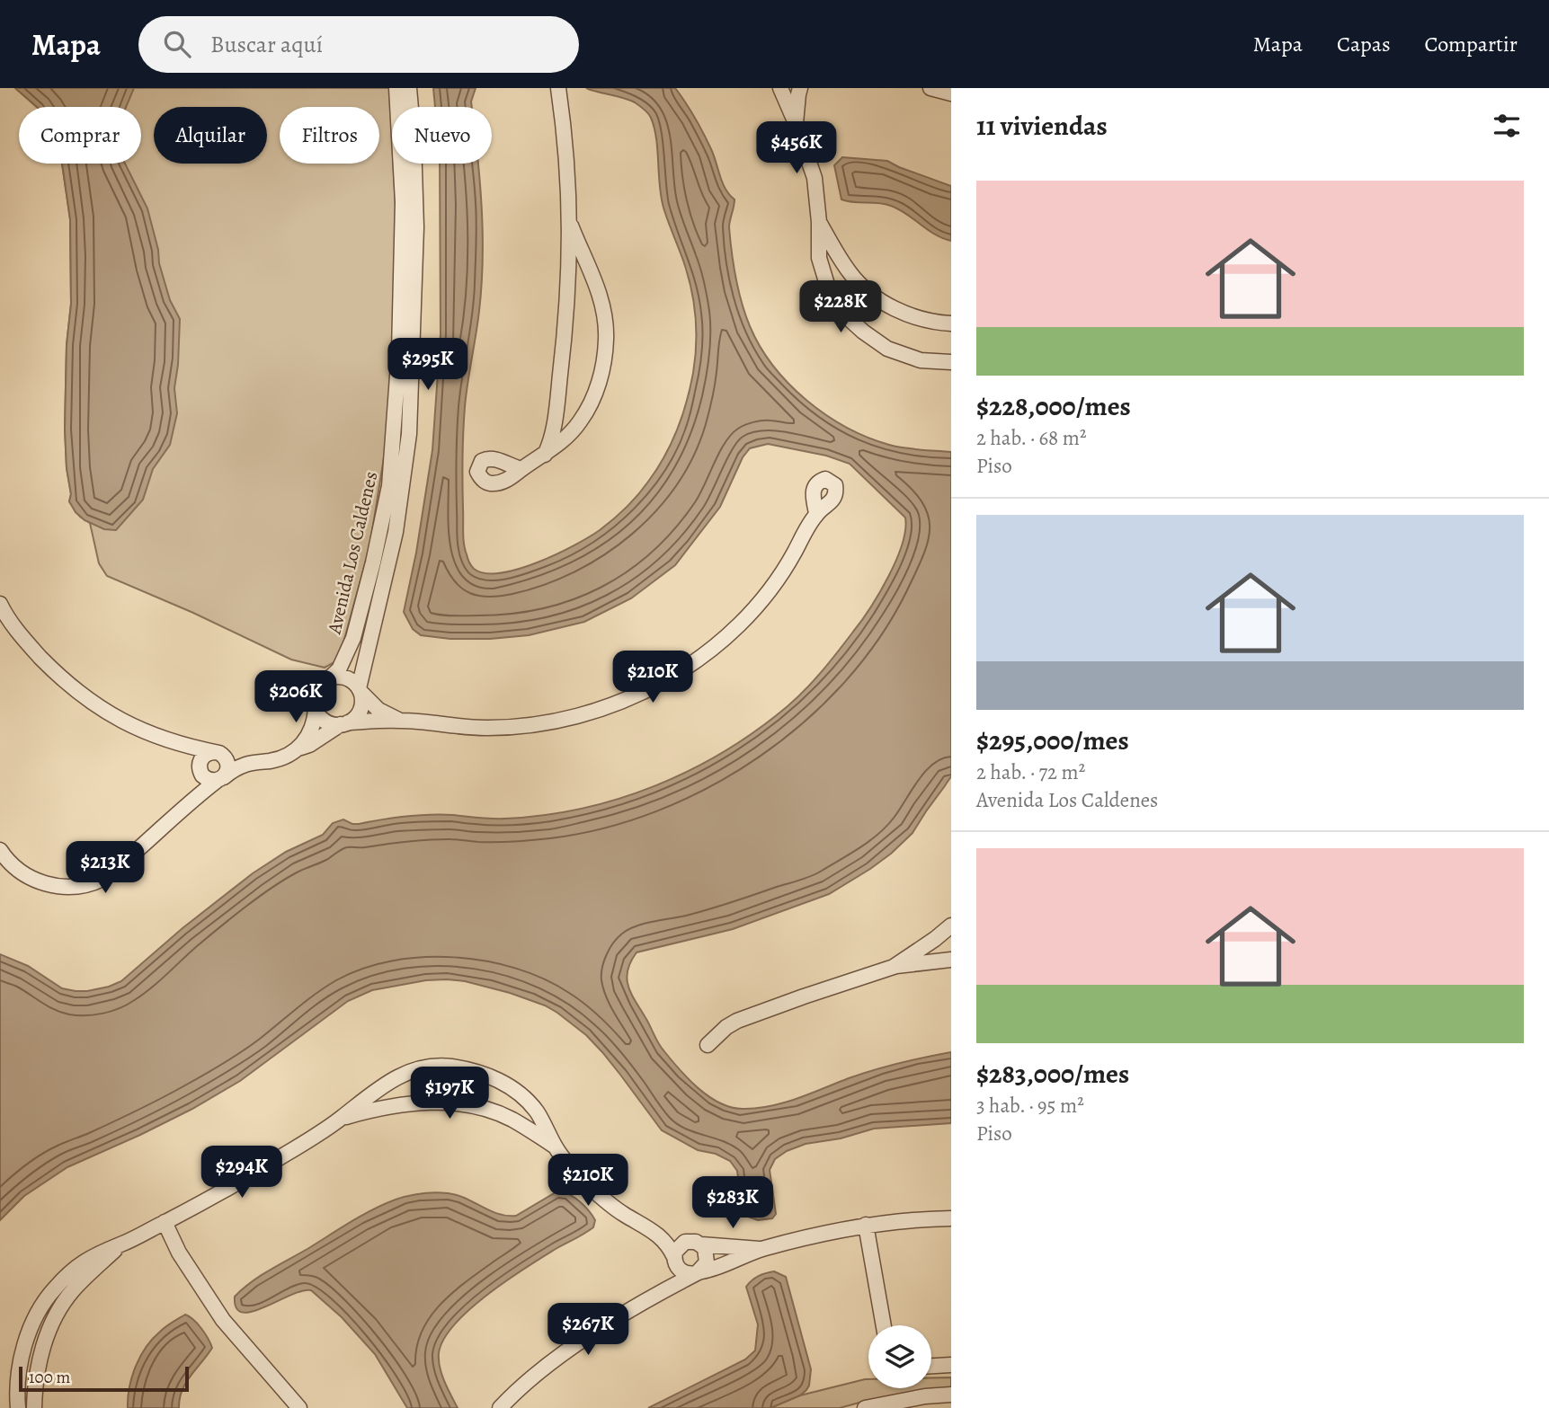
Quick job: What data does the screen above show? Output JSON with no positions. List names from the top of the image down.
{
  "streets": {
    "street": ["Avenida Los Caldenes"]
  },
  "scale_bar": "100 m",
  "page": {
    "header": "Mapa",
    "search": "Buscar aquí",
    "nav": ["Mapa", "Capas", "Compartir"],
    "heading": "11 viviendas",
    "chip": [
      "Comprar",
      "Alquilar",
      "Filtros",
      "Nuevo"
    ],
    "price": [
      "$456K",
      "$228K",
      "$295K",
      "$210K",
      "$206K",
      "$213K",
      "$197K",
      "$294K",
      "$210K",
      "$283K",
      "$267K"
    ],
    "list": [
      {
        "name": "$228,000/mes",
        "note": "2 hab. · 68 m² · Piso"
      },
      {
        "name": "$295,000/mes",
        "note": "2 hab. · 72 m² · Avenida Los Caldenes"
      },
      {
        "name": "$283,000/mes",
        "note": "3 hab. · 95 m² · Piso"
      }
    ],
    "scale": "100 m"
  }
}
